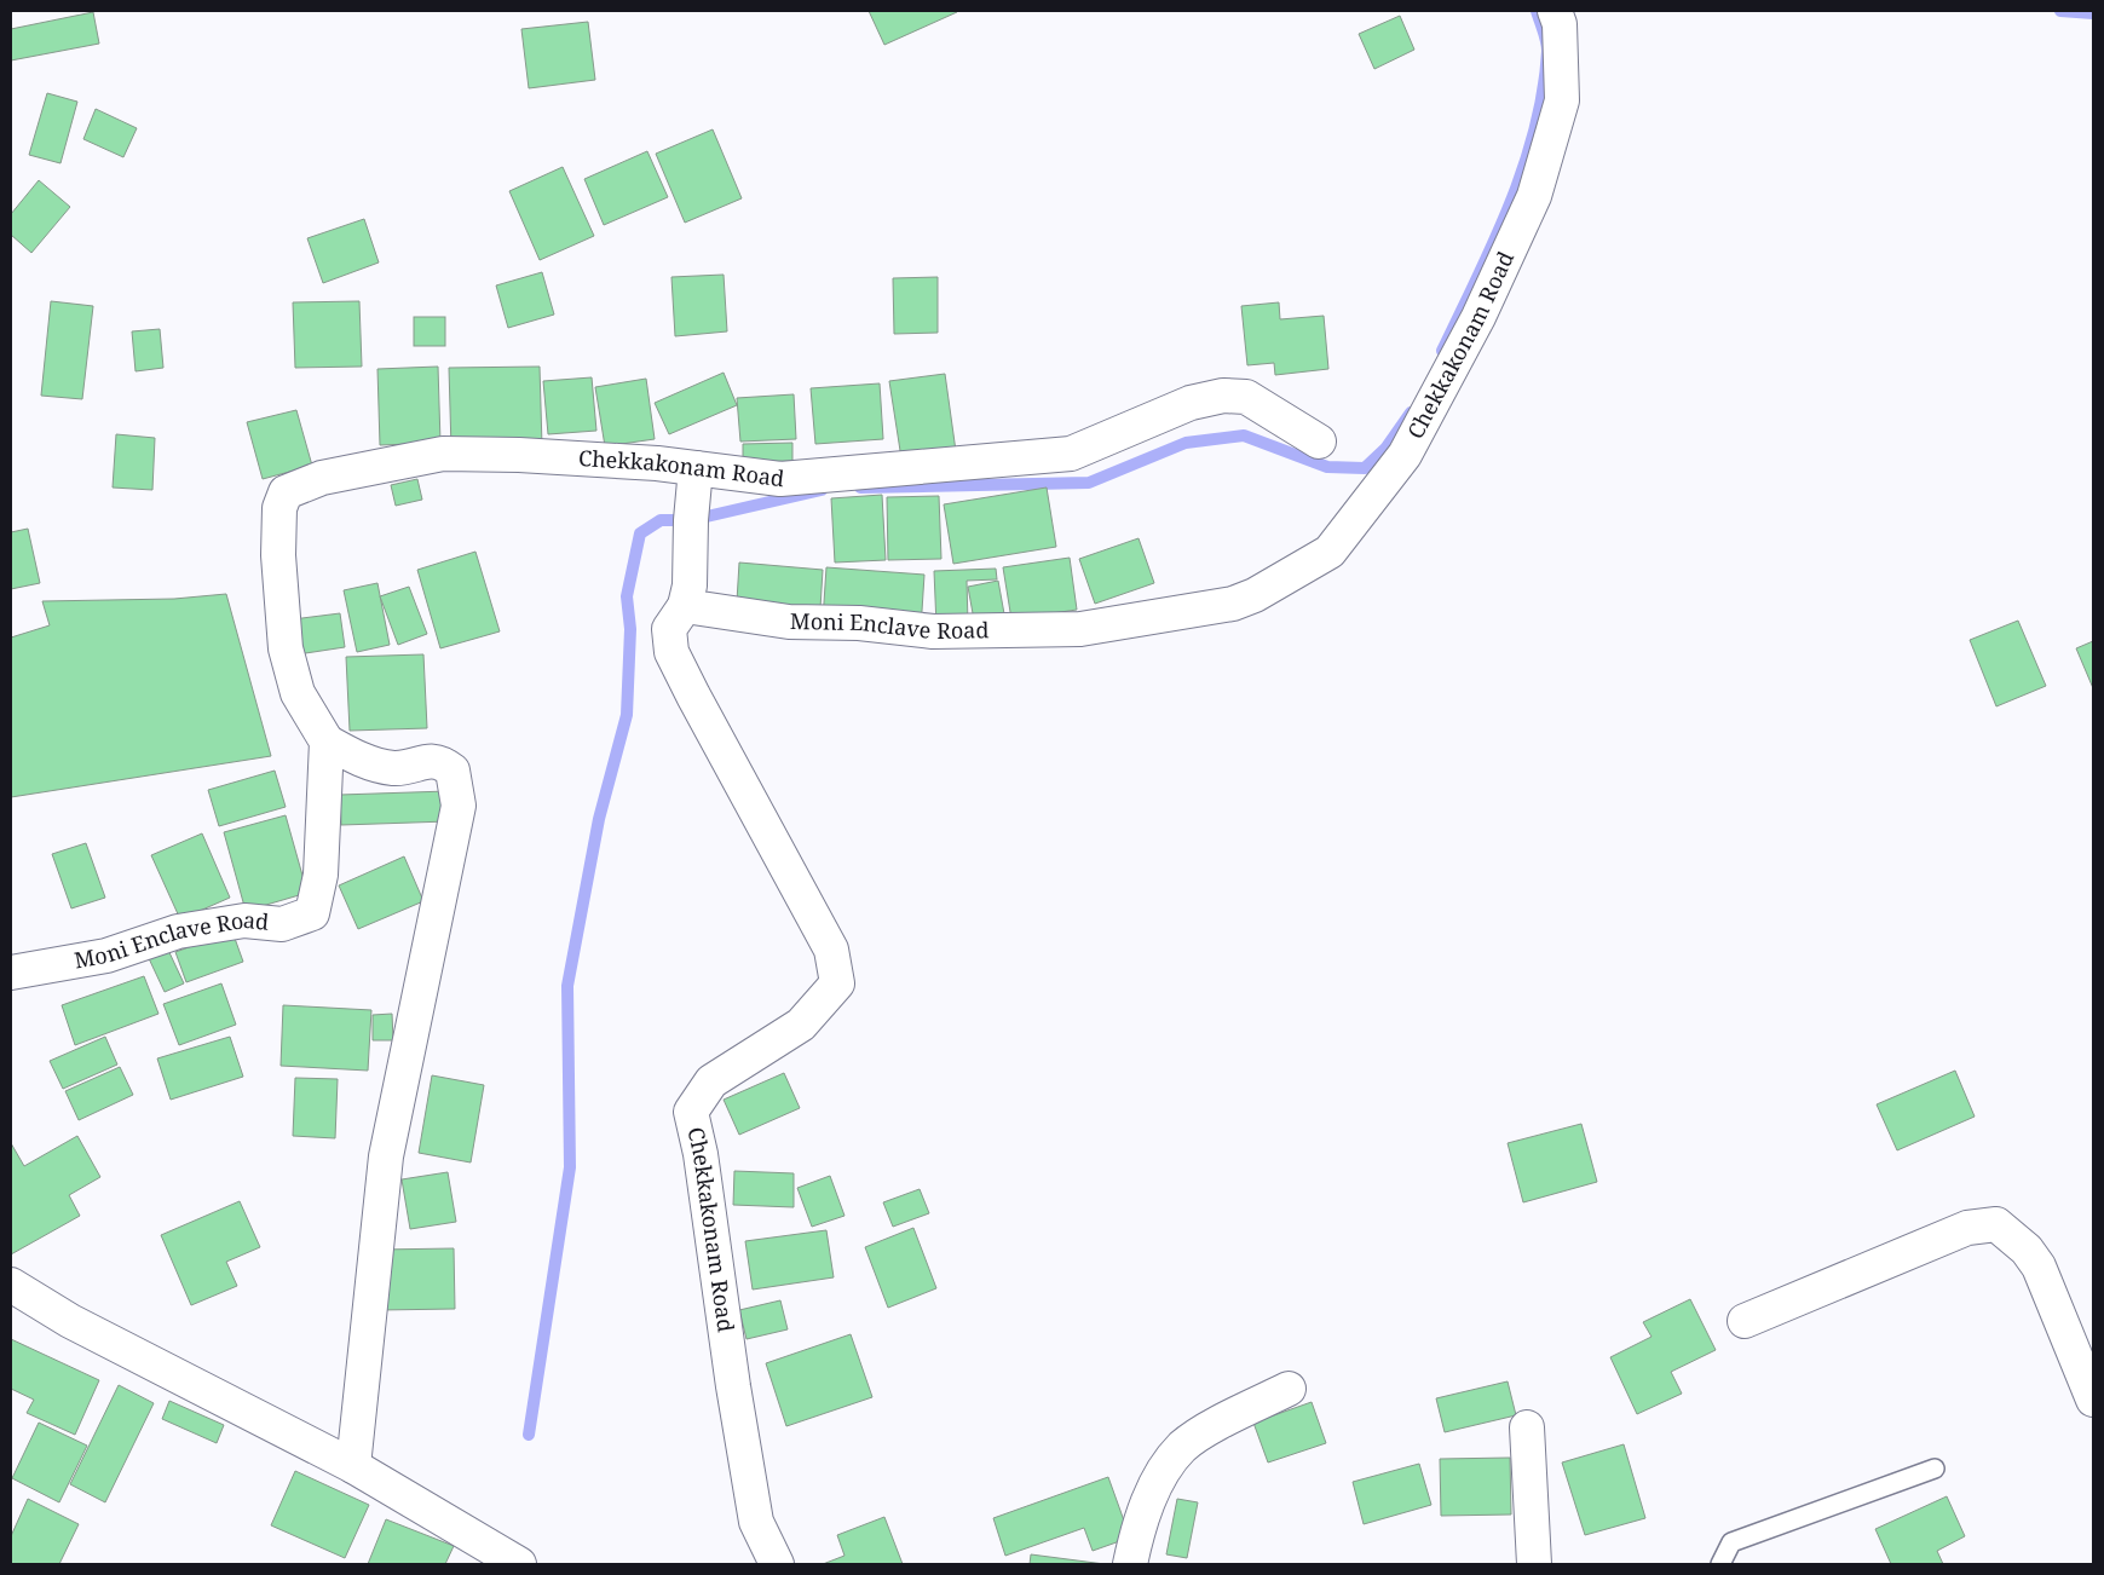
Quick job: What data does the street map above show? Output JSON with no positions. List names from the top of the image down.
{
  "streets": {
    "street": ["Chekkakonam Road", "Moni Enclave Road"]
  },
  "crossings": [
    ["Chekkakonam Road", "Moni Enclave Road"]
  ]
}
